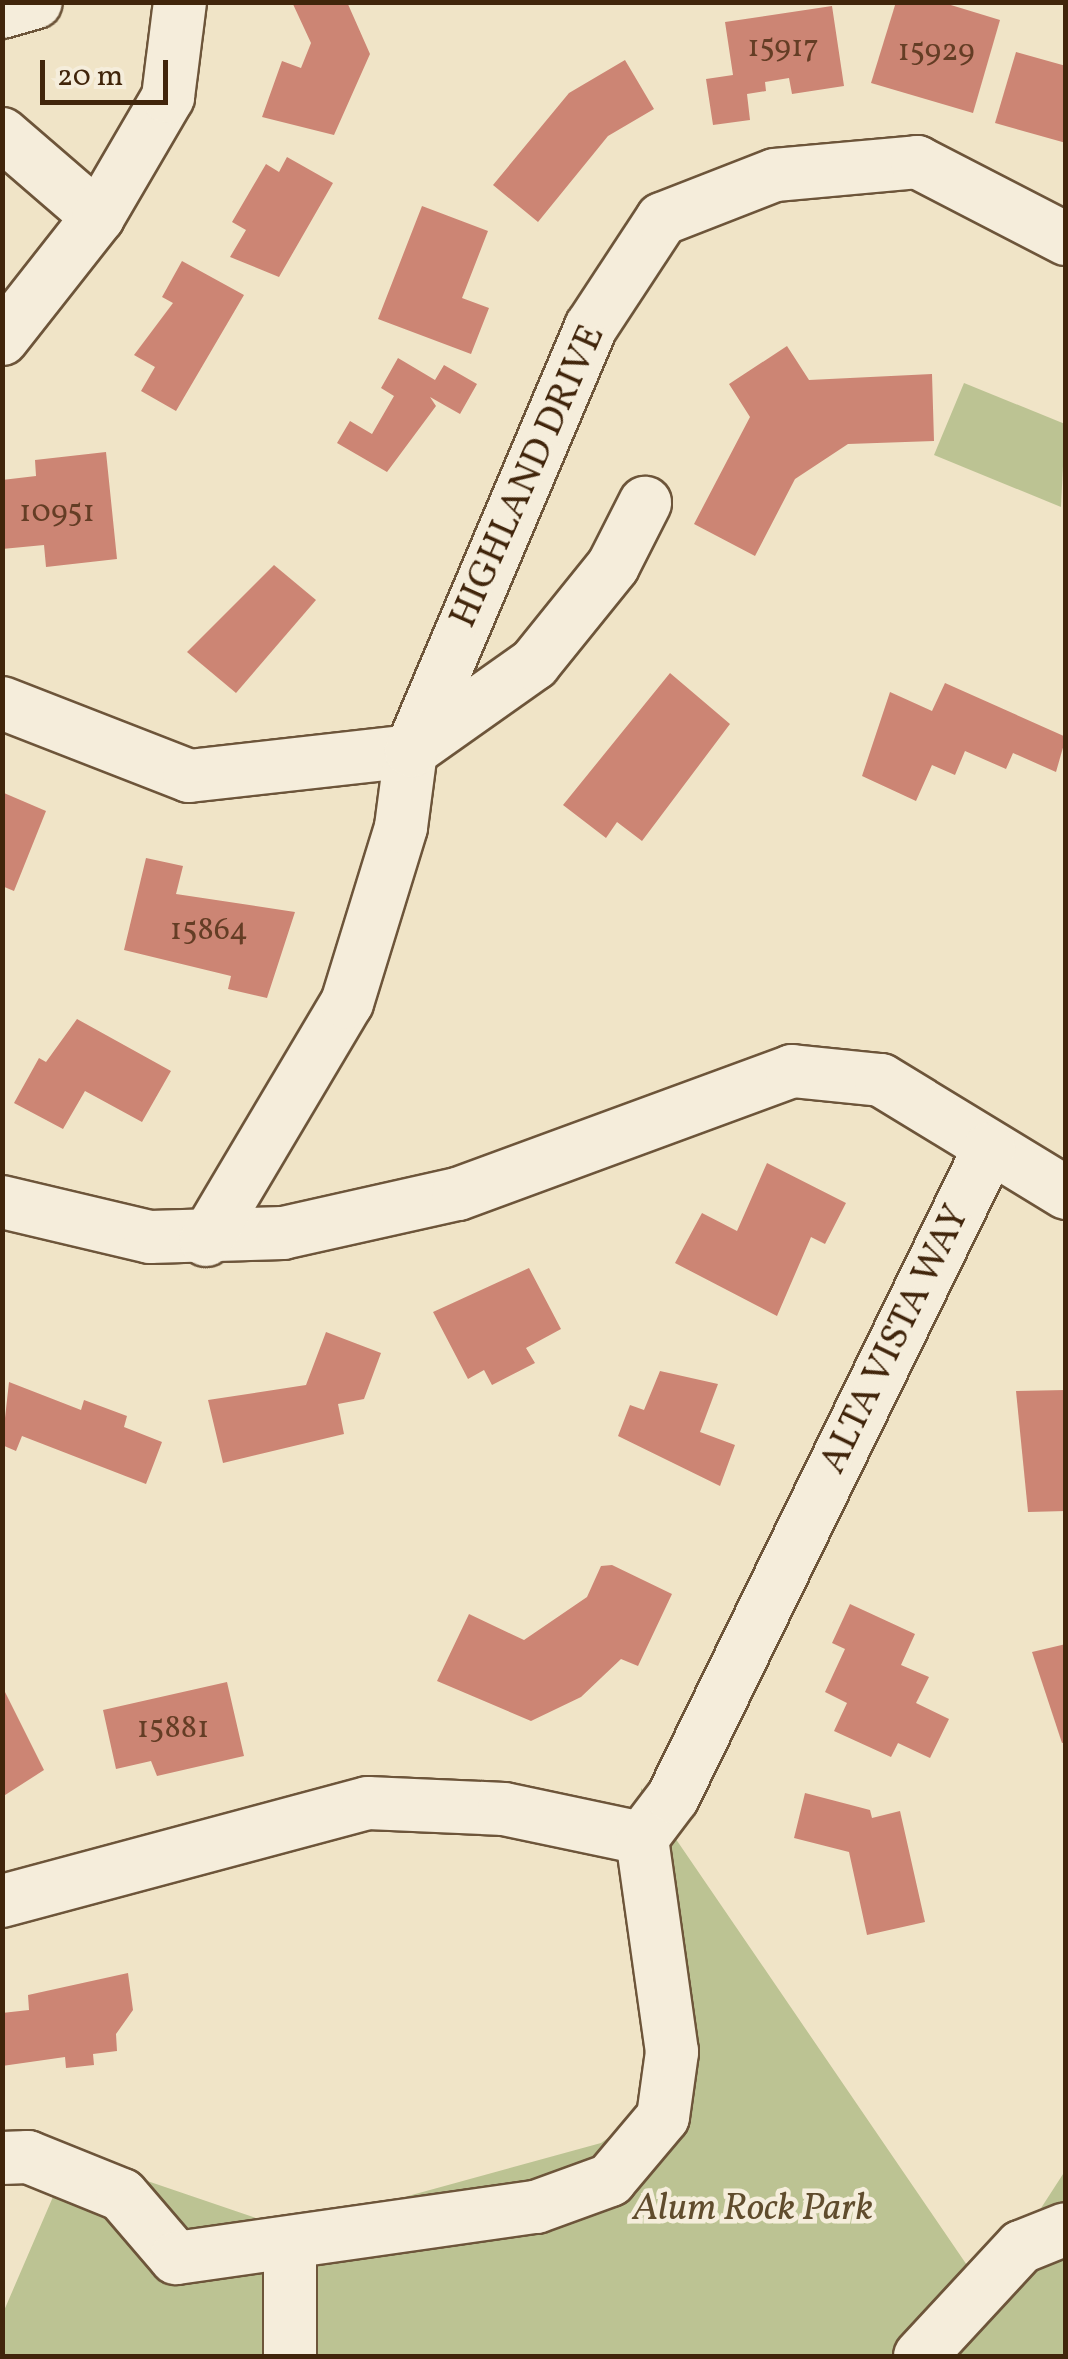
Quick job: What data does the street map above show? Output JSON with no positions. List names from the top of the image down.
{
  "streets": {
    "street": ["HIGHLAND DRIVE", "ALTA VISTA WAY"]
  },
  "parks": ["Alum Rock Park"],
  "house_numbers": [
    "15917",
    "15929",
    "10951",
    "15864",
    "15881"
  ],
  "scale_bar": "20 m"
}
